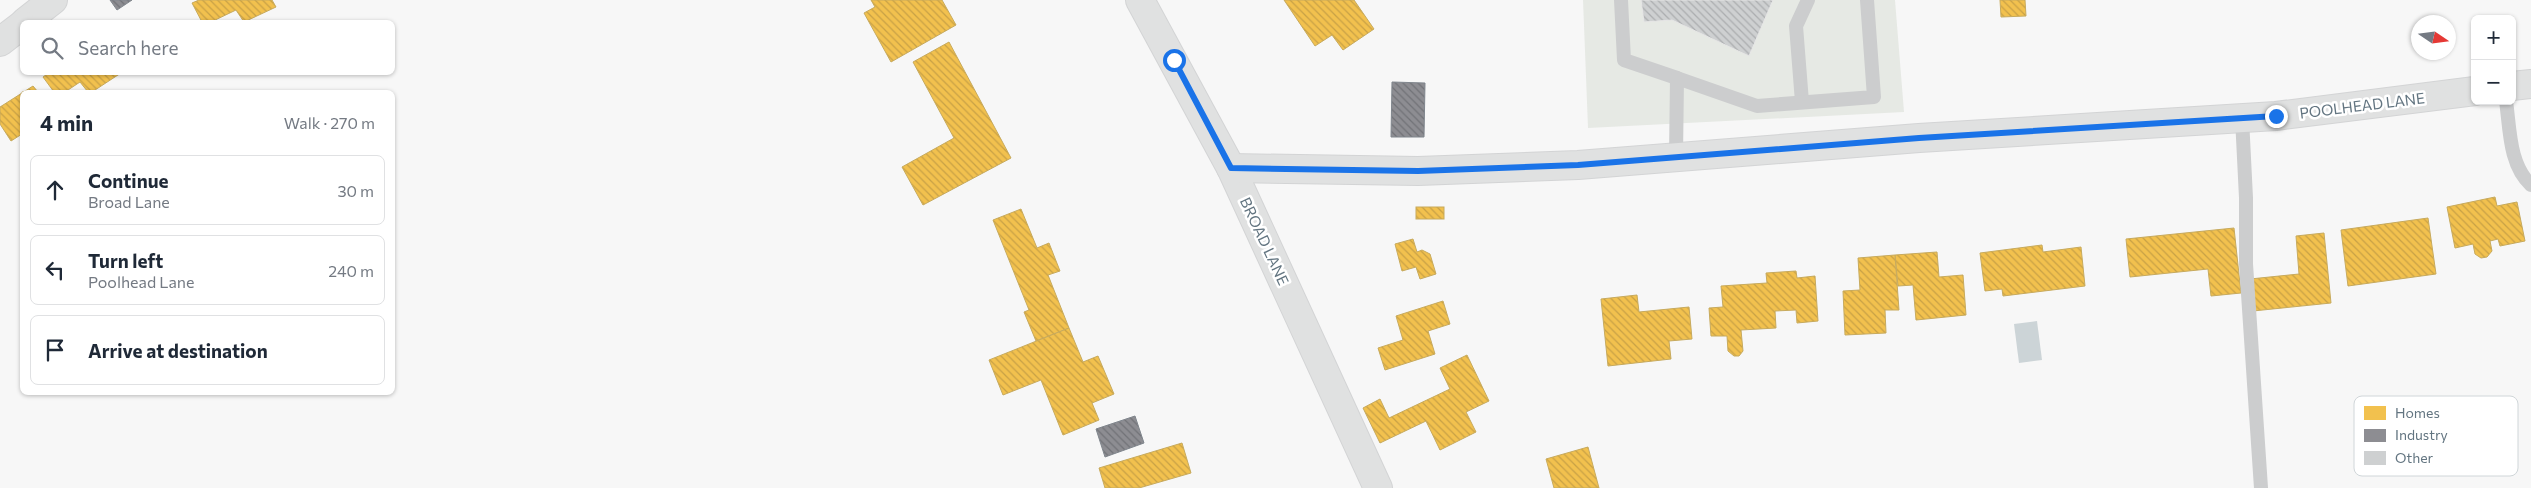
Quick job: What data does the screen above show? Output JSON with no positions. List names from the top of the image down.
{
  "streets": {
    "street": ["POOLHEAD LANE", "BROAD LANE"]
  },
  "crossings": [
    ["POOLHEAD LANE", "BROAD LANE"]
  ],
  "legend": ["Homes", "Industry", "Other"],
  "north": "right",
  "page": {
    "map_buttons": ["+", "−"],
    "search": "Search here",
    "heading": ["4 min", "Walk · 270 m"],
    "list": [
      ["Continue", "Broad Lane", "30 m"],
      ["Turn left", "Poolhead Lane", "240 m"],
      "Arrive at destination"
    ]
  }
}
